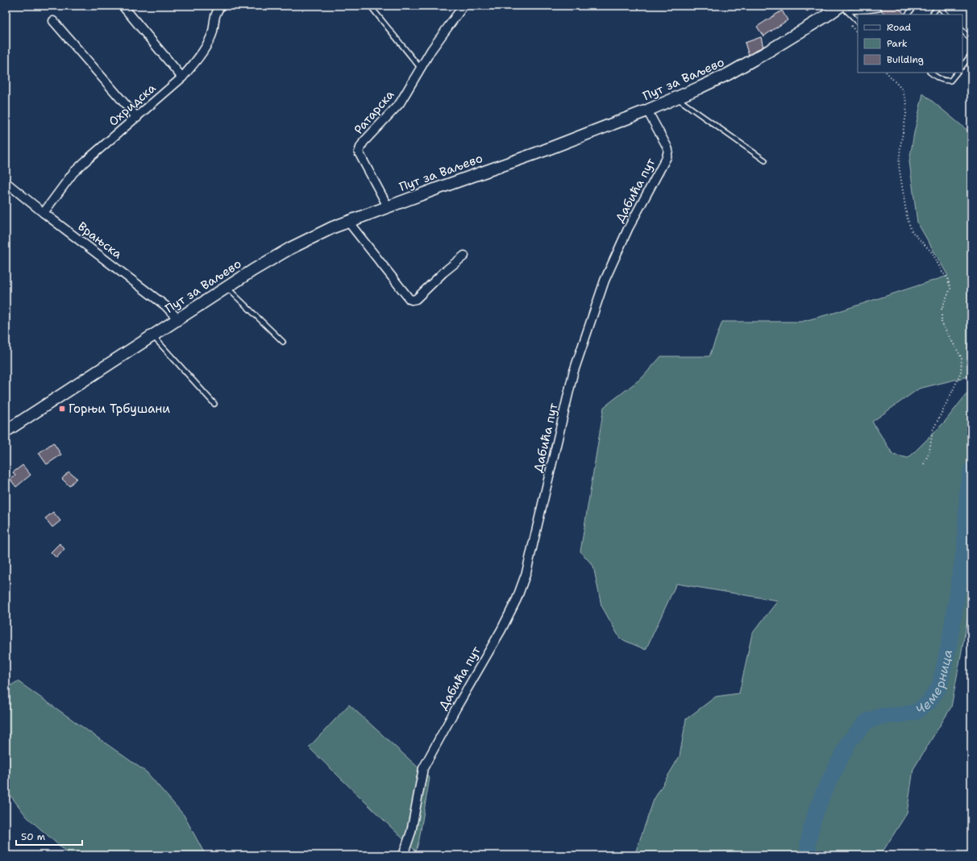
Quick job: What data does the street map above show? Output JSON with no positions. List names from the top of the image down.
{
  "streets": {
    "main road": ["Пут за Ваљево"],
    "street": [
      "Охридска",
      "Ратарска",
      "Дабића пут",
      "Врањска"
    ]
  },
  "crossings": [
    ["Пут за Ваљево", "Ратарска"],
    ["Пут за Ваљево", "Дабића пут"],
    ["Пут за Ваљево", "Врањска"],
    ["Охридска", "Врањска"]
  ],
  "water": ["Чемерница"],
  "places": {
    "transit": ["Горњи Трбушани"]
  },
  "legend": ["Road", "Park", "Building"],
  "scale_bar": "50 m"
}
